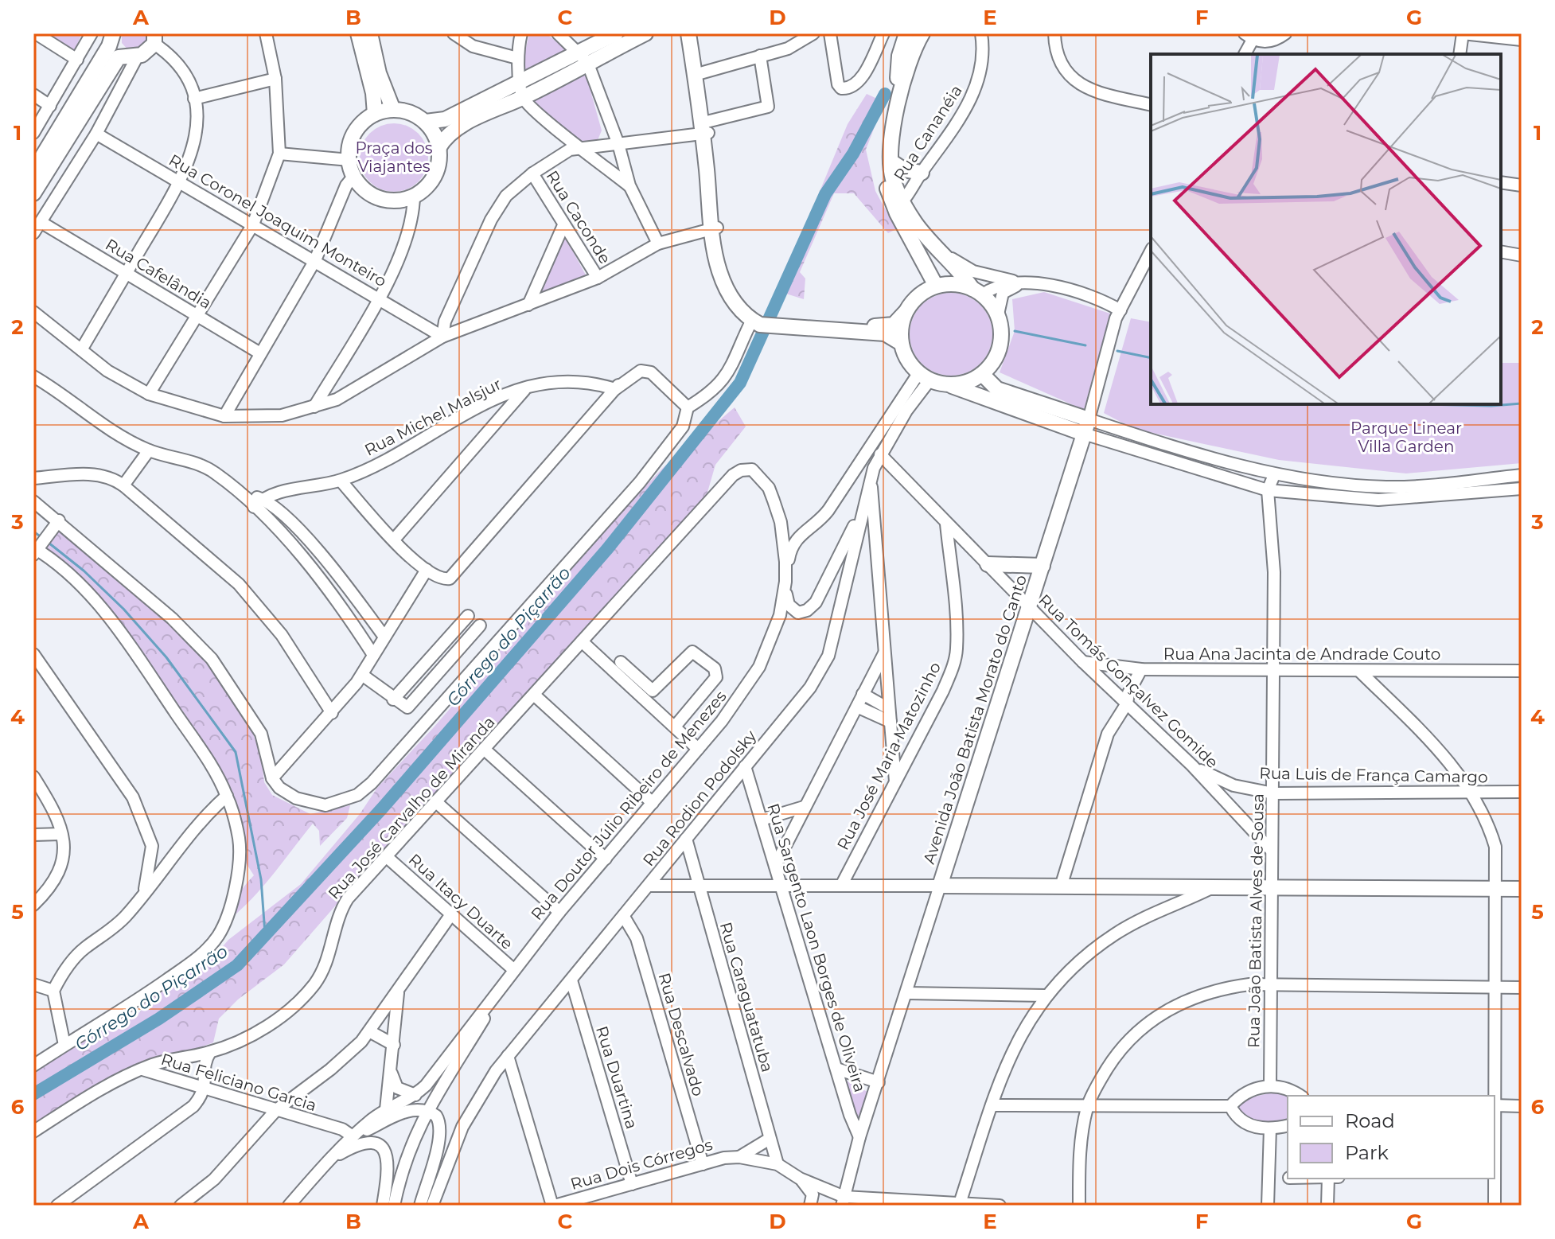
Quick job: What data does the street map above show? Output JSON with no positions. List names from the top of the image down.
{
  "streets": {
    "main road": ["Avenida João Batista Morato do Canto"],
    "street": [
      "Rua Cananéia",
      "Rua Caconde",
      "Rua Coronel Joaquim Monteiro",
      "Rua Cafelândia",
      "Rua Michel Malsjur",
      "Rua Ana Jacinta de Andrade Couto",
      "Rua Tomás Gonçalvez Gomide",
      "Rua José Maria Matozinho",
      "Rua Luis de França Camargo",
      "Rua Rodion Podolsky",
      "Rua Doutor Júlio Ribeiro de Menezes",
      "Rua José Carvalho de Miranda",
      "Rua Itacy Duarte",
      "Rua João Batista Alves de Sousa",
      "Rua Sargento Laon Borges de Oliveira",
      "Rua Caraguatatuba",
      "Rua Descalvado",
      "Rua Duartina",
      "Rua Feliciano Garcia",
      "Rua Dois Córregos"
    ]
  },
  "crossings": [
    ["Rua Ana Jacinta de Andrade Couto", "Rua Tomás Gonçalvez Gomide"],
    ["Rua Ana Jacinta de Andrade Couto", "Rua João Batista Alves de Sousa"],
    ["Rua Tomás Gonçalvez Gomide", "Avenida João Batista Morato do Canto"],
    ["Rua Tomás Gonçalvez Gomide", "Rua José Maria Matozinho"],
    ["Rua Tomás Gonçalvez Gomide", "Rua Luis de França Camargo"],
    ["Rua Tomás Gonçalvez Gomide", "Rua Rodion Podolsky"],
    ["Rua Tomás Gonçalvez Gomide", "Rua João Batista Alves de Sousa"],
    ["Avenida João Batista Morato do Canto", "Rua Sargento Laon Borges de Oliveira"],
    ["Avenida João Batista Morato do Canto", "Rua Dois Córregos"],
    ["Rua Luis de França Camargo", "Rua João Batista Alves de Sousa"],
    ["Rua Rodion Podolsky", "Rua Sargento Laon Borges de Oliveira"],
    ["Rua Rodion Podolsky", "Rua Caraguatatuba"],
    ["Rua Rodion Podolsky", "Rua Descalvado"],
    ["Rua Rodion Podolsky", "Rua Duartina"],
    ["Rua Doutor Júlio Ribeiro de Menezes", "Rua José Carvalho de Miranda"],
    ["Rua Doutor Júlio Ribeiro de Menezes", "Rua Itacy Duarte"],
    ["Rua Doutor Júlio Ribeiro de Menezes", "Rua Feliciano Garcia"],
    ["Rua José Carvalho de Miranda", "Rua Itacy Duarte"],
    ["Rua José Carvalho de Miranda", "Rua Feliciano Garcia"],
    ["Rua Caraguatatuba", "Rua Dois Córregos"],
    ["Rua Descalvado", "Rua Dois Córregos"],
    ["Rua Duartina", "Rua Dois Córregos"]
  ],
  "water": ["Córrego do Piçarrão"],
  "parks": ["Praça dos Viajantes", "Parque Linear Villa Garden"],
  "legend": ["Road", "Park"],
  "grid": {
    "columns": [
      "A",
      "B",
      "C",
      "D",
      "E",
      "F",
      "G"
    ],
    "rows": [
      "1",
      "2",
      "3",
      "4",
      "5",
      "6"
    ]
  }
}
